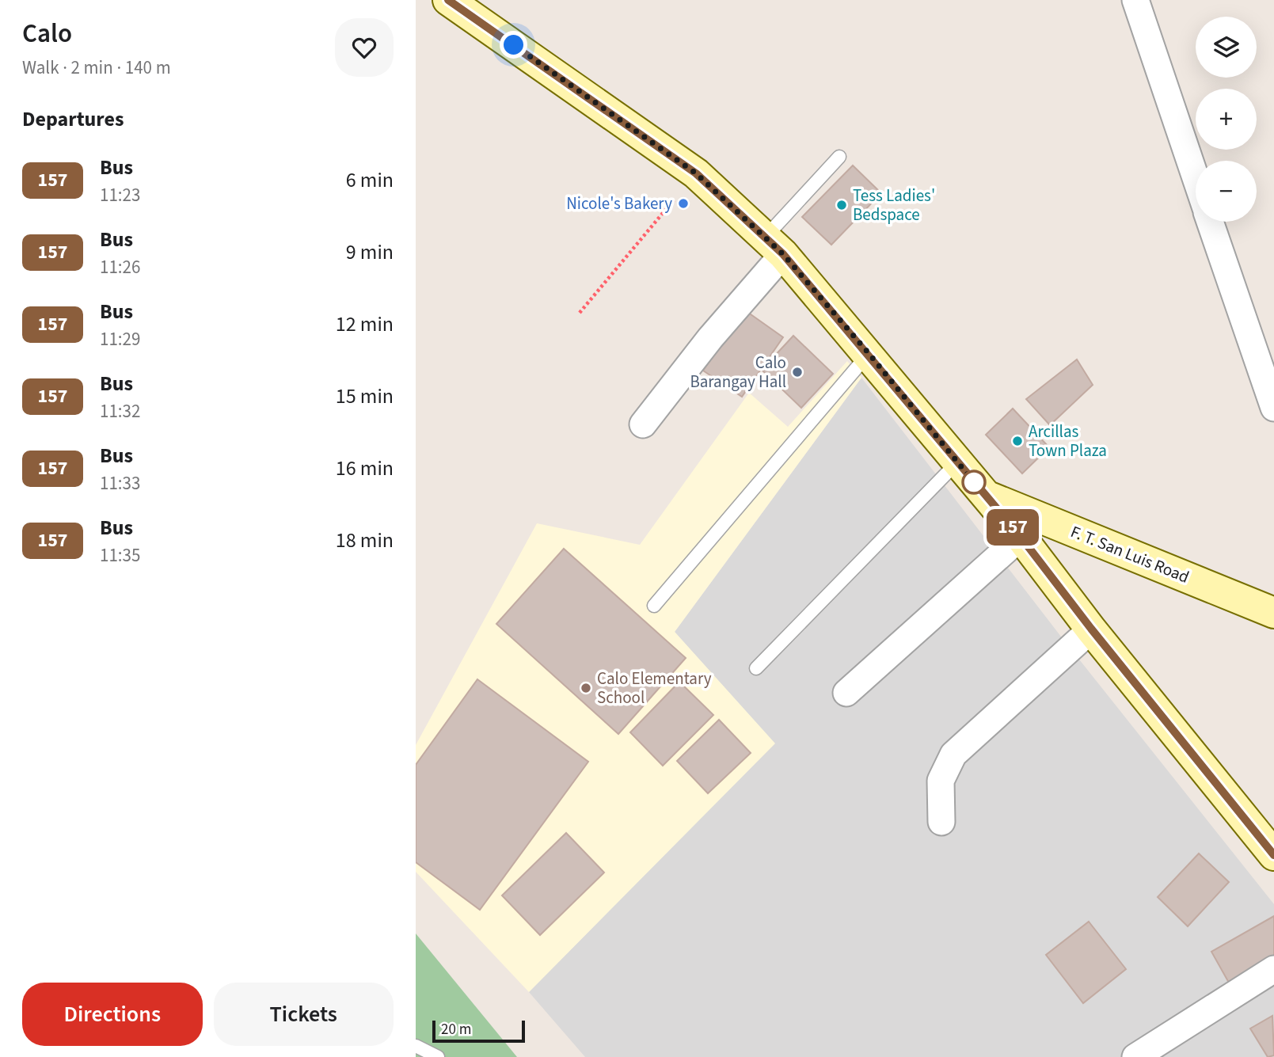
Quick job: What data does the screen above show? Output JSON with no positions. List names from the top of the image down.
{
  "streets": {
    "main road": ["F. T. San Luis Road"]
  },
  "places": [
    "Nicole's Bakery",
    "Tess Ladies' Bedspace",
    "Calo Barangay Hall",
    "Arcillas Town Plaza",
    "Calo Elementary School"
  ],
  "lines": ["bus line 157"],
  "scale_bar": "20 m",
  "page": {
    "heading": [
      ["Calo", "Walk · 2 min · 140 m"],
      "Departures"
    ],
    "on_map": "157",
    "map_buttons": ["+", "−"],
    "list": [
      {
        "mark": "157",
        "name": "Bus",
        "note": "11:23",
        "value": "6 min"
      },
      {
        "mark": "157",
        "name": "Bus",
        "note": "11:26",
        "value": "9 min"
      },
      {
        "mark": "157",
        "name": "Bus",
        "note": "11:29",
        "value": "12 min"
      },
      {
        "mark": "157",
        "name": "Bus",
        "note": "11:32",
        "value": "15 min"
      },
      {
        "mark": "157",
        "name": "Bus",
        "note": "11:33",
        "value": "16 min"
      },
      {
        "mark": "157",
        "name": "Bus",
        "note": "11:35",
        "value": "18 min"
      }
    ],
    "buttons": ["Directions", "Tickets"],
    "scale": "20 m"
  }
}
